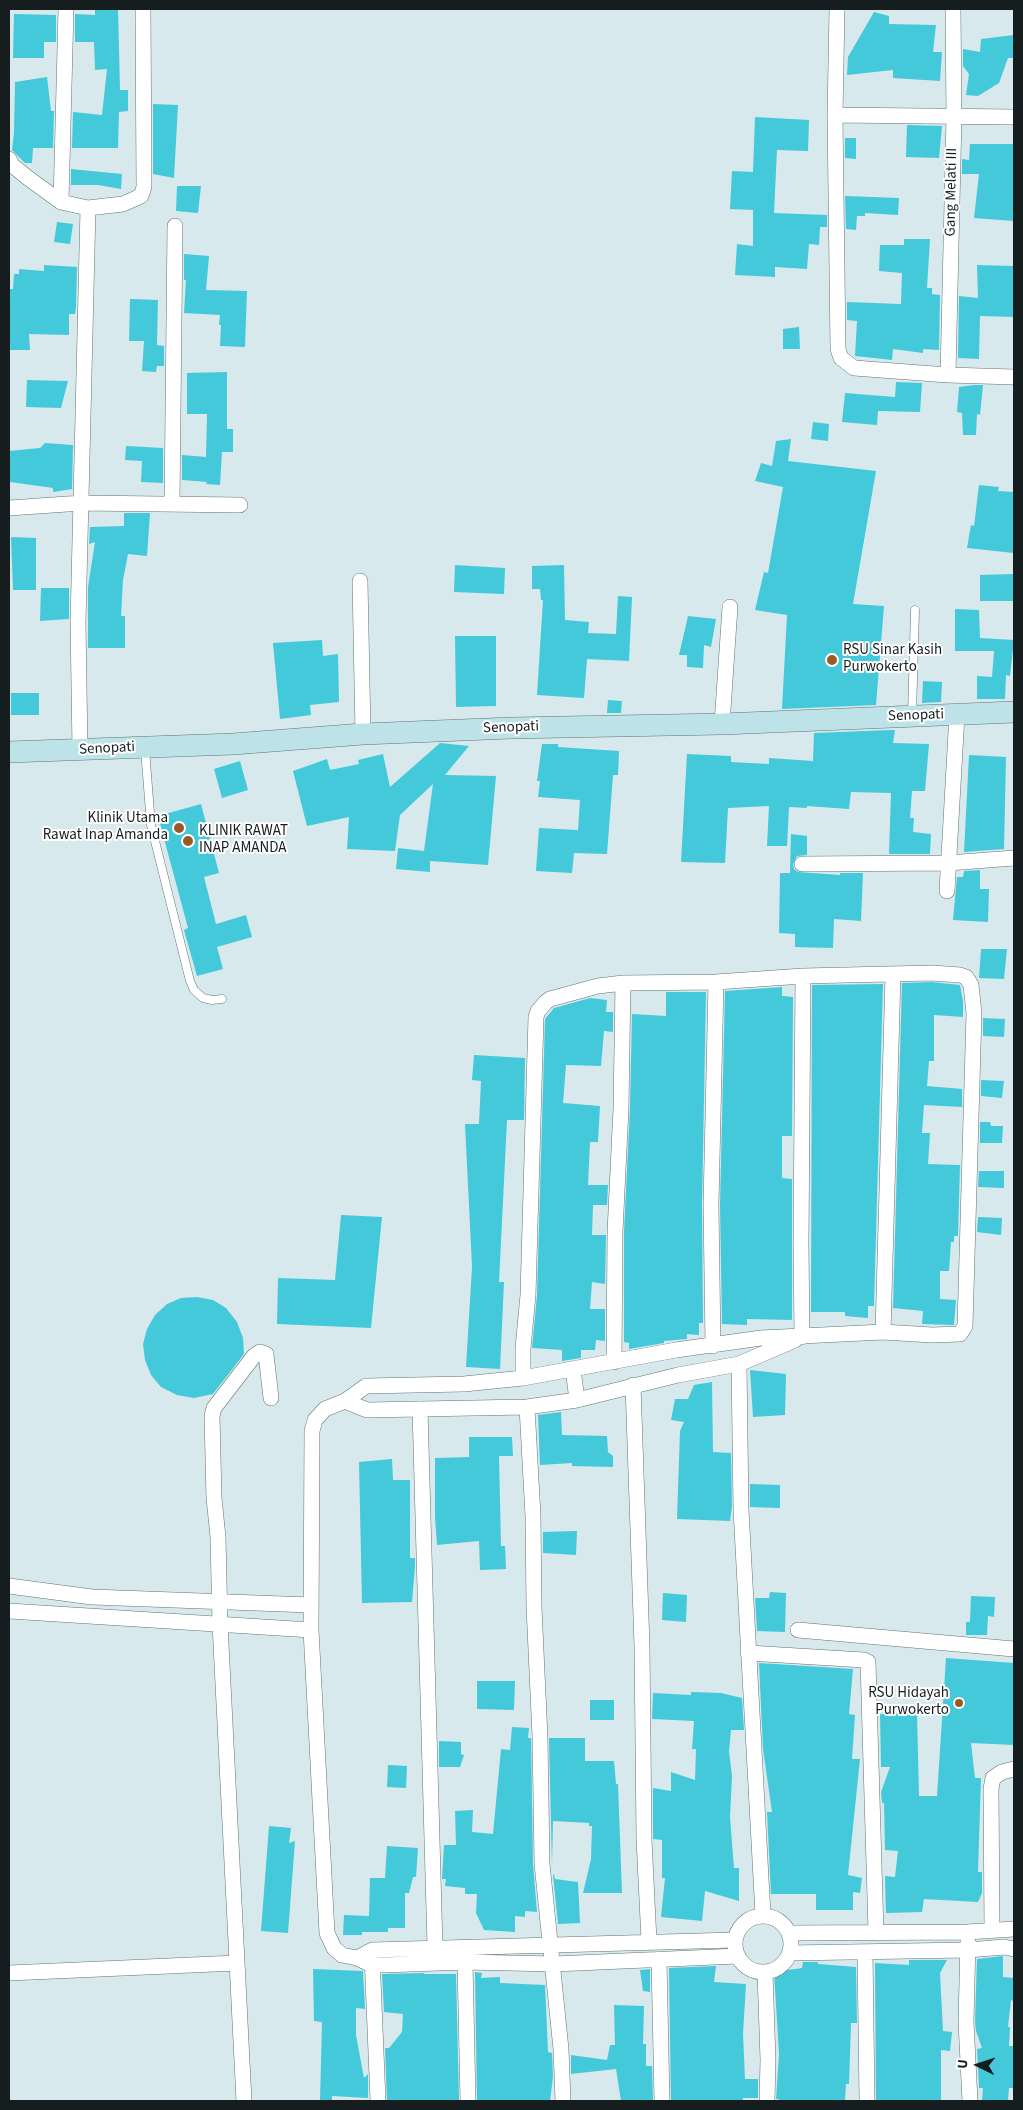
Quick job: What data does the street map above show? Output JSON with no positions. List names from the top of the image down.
{
  "streets": {
    "street": ["Gang Melati III", "Senopati"]
  },
  "places": [
    "RSU Sinar Kasih Purwokerto",
    "Klinik Utama Rawat Inap Amanda",
    "KLINIK RAWAT INAP AMANDA",
    "RSU Hidayah Purwokerto"
  ],
  "north": "left"
}
